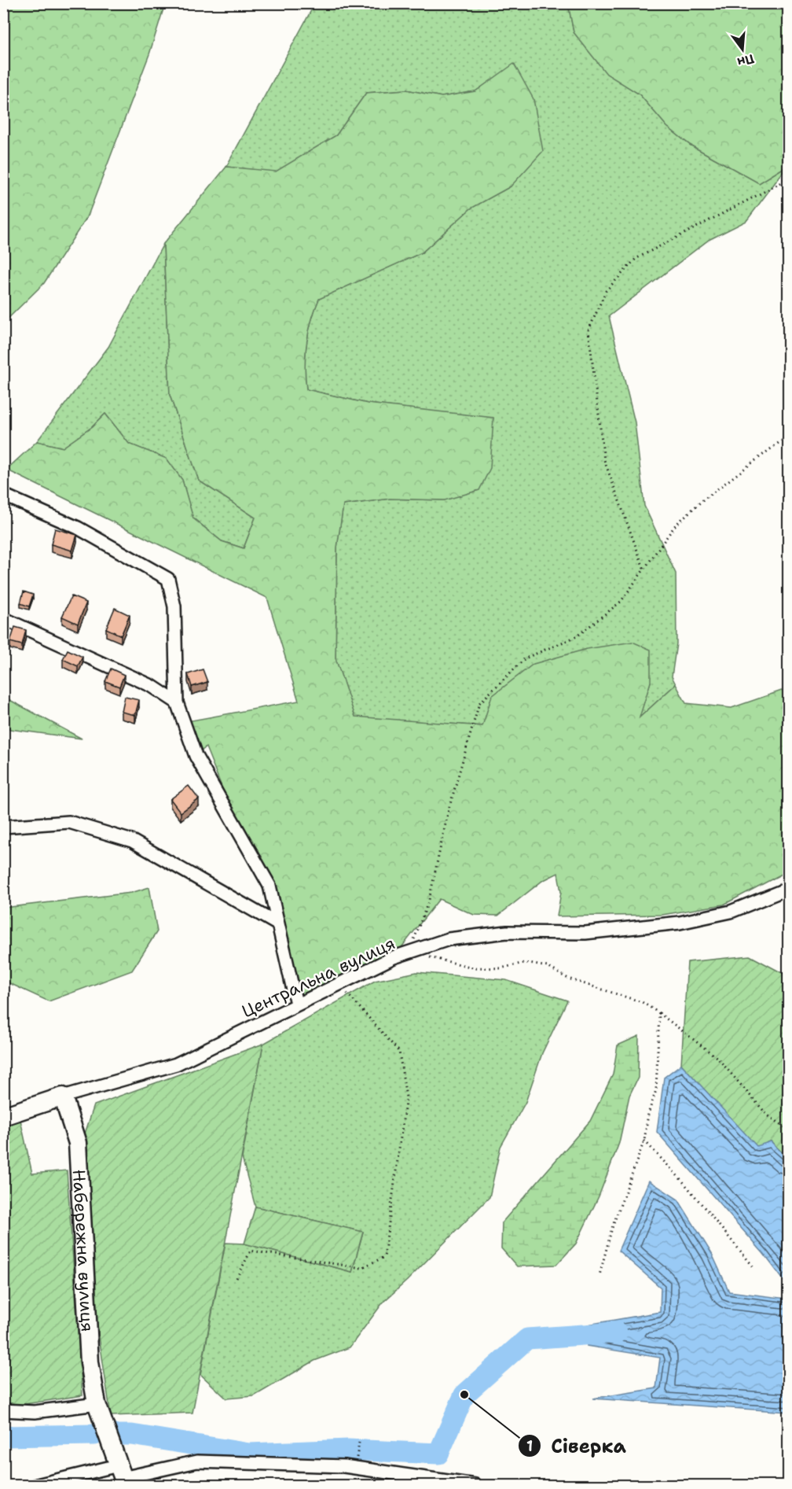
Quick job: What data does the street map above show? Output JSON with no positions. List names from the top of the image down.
{
  "streets": {
    "street": ["Центральна вулиця", "Набережна вулиця"]
  },
  "crossings": [
    ["Центральна вулиця", "Набережна вулиця"]
  ],
  "places": ["Сіверка"],
  "north": "bottom"
}
